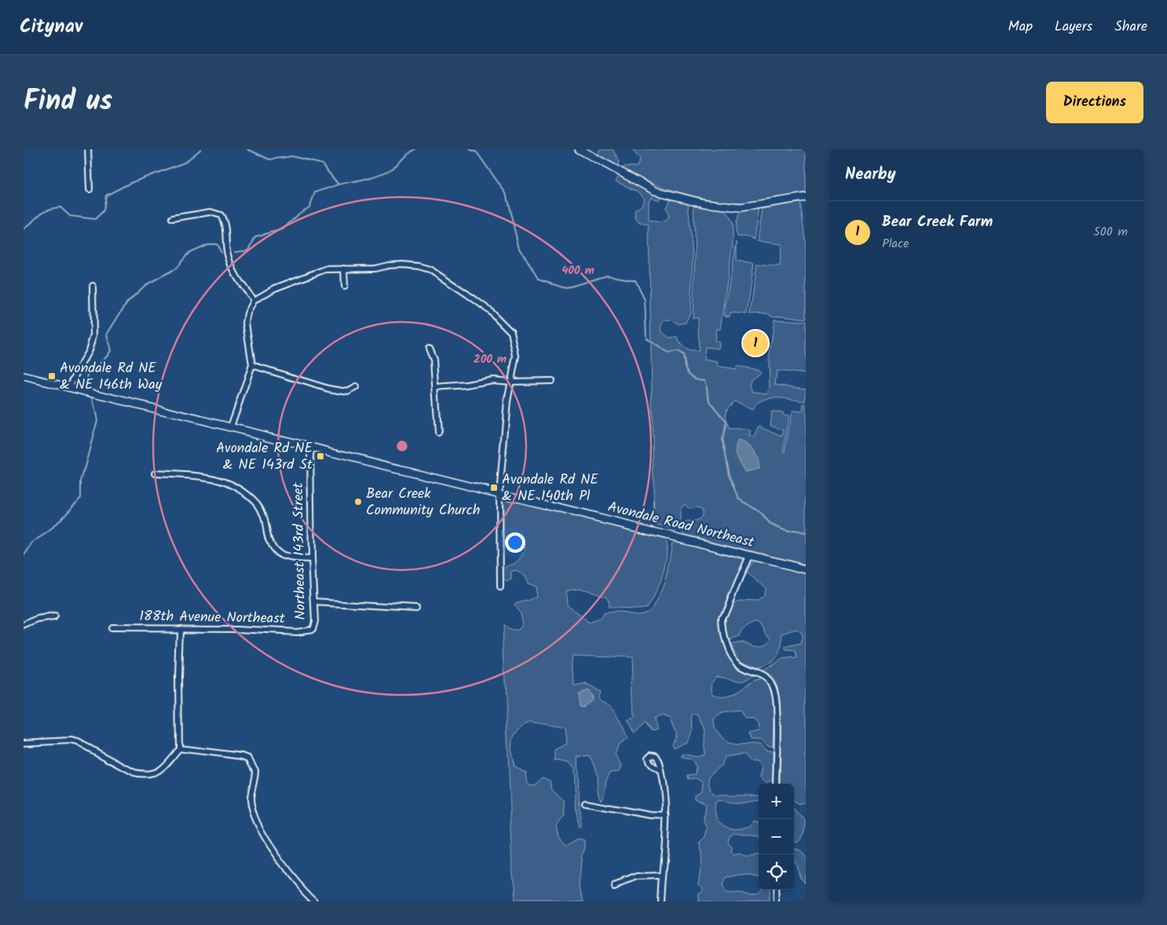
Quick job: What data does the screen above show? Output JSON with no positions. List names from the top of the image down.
{
  "streets": {
    "main road": ["Avondale Road Northeast"],
    "street": ["Northeast 143rd Street", "188th Avenue Northeast"]
  },
  "crossings": [
    ["Avondale Road Northeast", "Northeast 143rd Street"],
    ["Northeast 143rd Street", "188th Avenue Northeast"]
  ],
  "places": {
    "transit": ["Avondale Rd NE & NE 146th Way", "Avondale Rd NE & NE 143rd St", "Avondale Rd NE & NE 140th Pl"],
    "other": ["Bear Creek Community Church"]
  },
  "page": {
    "header": "Citynav",
    "nav": ["Map", "Layers", "Share"],
    "title": "Find us",
    "buttons": "Directions",
    "heading": "Nearby",
    "list": [
      {
        "mark": "1",
        "name": "Bear Creek Farm",
        "note": "Place",
        "value": "500 m"
      }
    ],
    "pins": "1",
    "map_buttons": ["+", "−"]
  },
  "rings": ["400 m", "200 m"]
}
